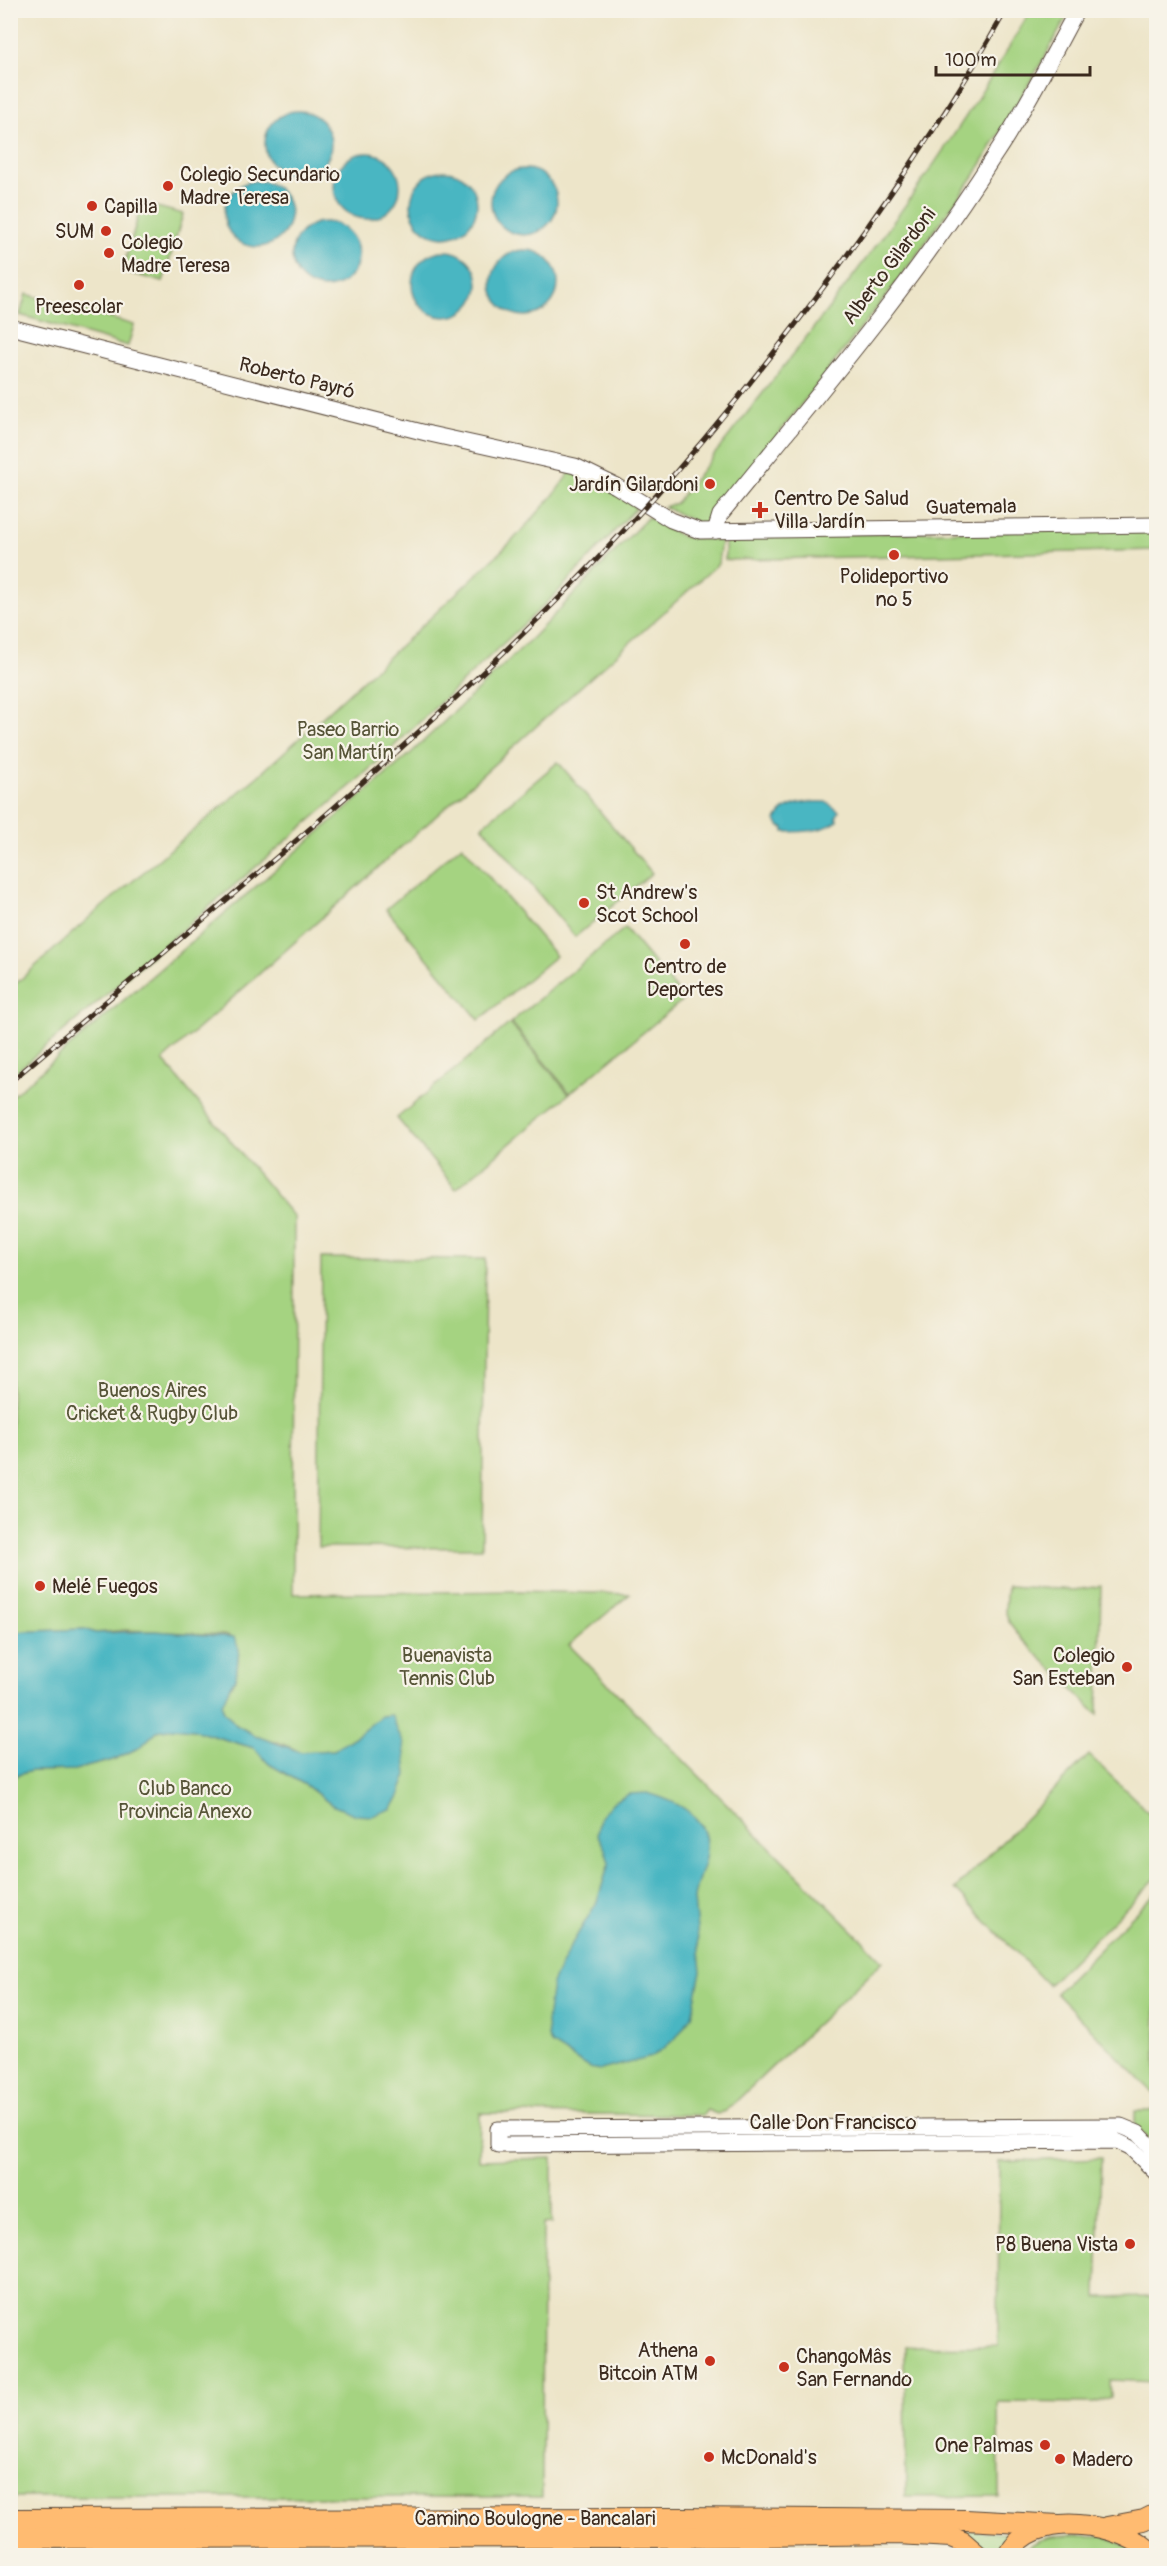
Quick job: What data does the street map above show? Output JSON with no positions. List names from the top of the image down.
{
  "streets": {
    "main road": ["Camino Boulogne - Bancalari"],
    "street": [
      "Alberto Gilardoni",
      "Roberto Payró",
      "Guatemala",
      "Calle Don Francisco"
    ]
  },
  "crossings": [
    ["Alberto Gilardoni", "Guatemala"],
    ["Roberto Payró", "Guatemala"]
  ],
  "parks": [
    "Paseo Barrio San Martín",
    "Buenos Aires Cricket & Rugby Club",
    "Buenavista Tennis Club",
    "Club Banco Provincia Anexo"
  ],
  "places": {
    "other": [
      "Colegio Secundario Madre Teresa",
      "Capilla",
      "SUM",
      "Colegio Madre Teresa",
      "Preescolar",
      "Jardín Gilardoni",
      "Polideportivo nº 5",
      "St Andrew's Scot School",
      "Centro de Deportes",
      "Melé Fuegos",
      "Colegio San Esteban",
      "P8 Buena Vista",
      "Athena Bitcoin ATM",
      "ChangoMâs San Fernando",
      "One Palmas",
      "McDonald's",
      "Madero"
    ],
    "health": ["Centro De Salud Villa Jardín"]
  },
  "scale_bar": "100 m"
}
